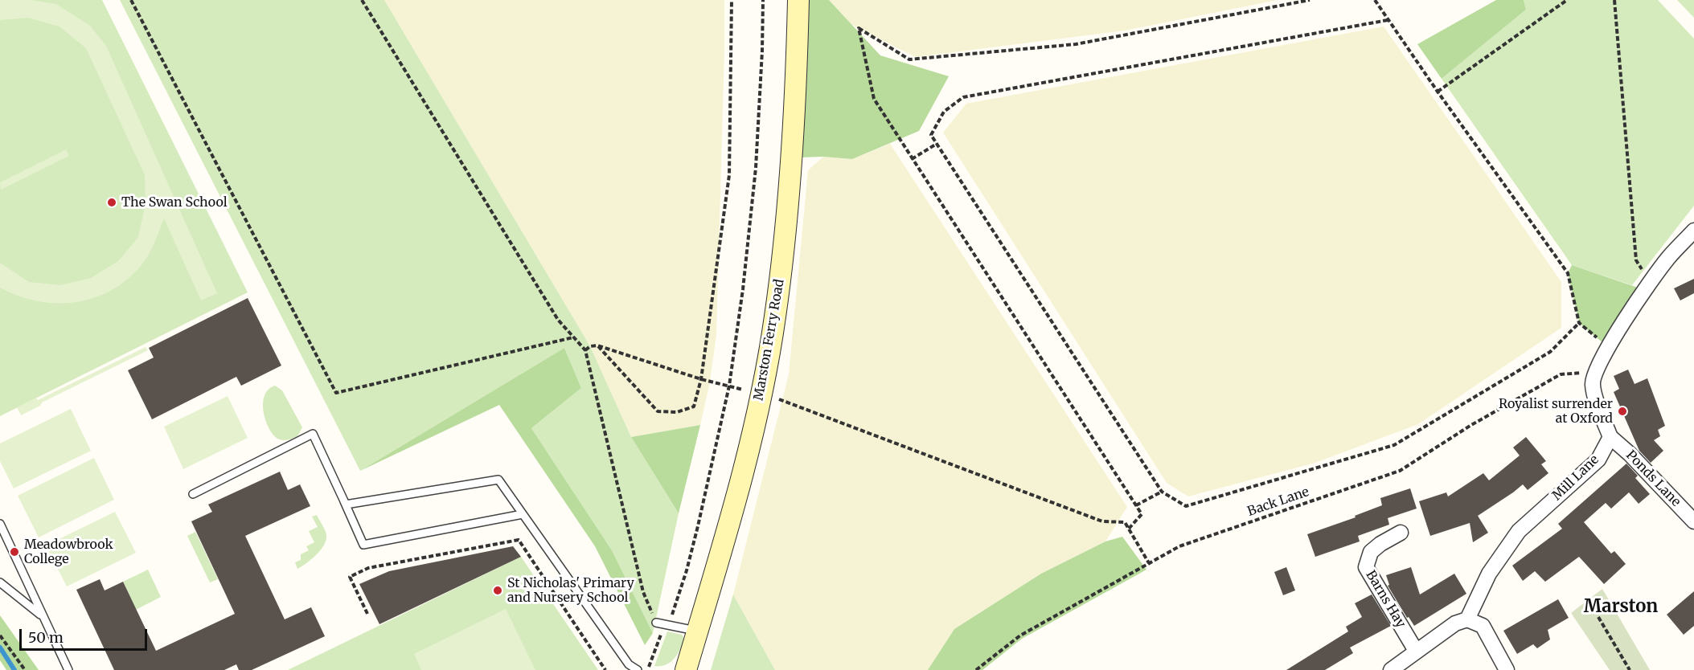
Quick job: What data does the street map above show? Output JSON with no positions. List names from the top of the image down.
{
  "streets": {
    "main road": ["Marston Ferry Road"],
    "street": ["Mill Lane", "Ponds Lane", "Barns Hay"],
    "path": ["Back Lane"]
  },
  "crossings": [
    ["Mill Lane", "Ponds Lane"]
  ],
  "districts": ["Marston"],
  "places": [
    "The Swan School",
    "Royalist surrender at Oxford",
    "Meadowbrook College",
    "St Nicholas' Primary and Nursery School"
  ],
  "scale_bar": "50 m"
}
